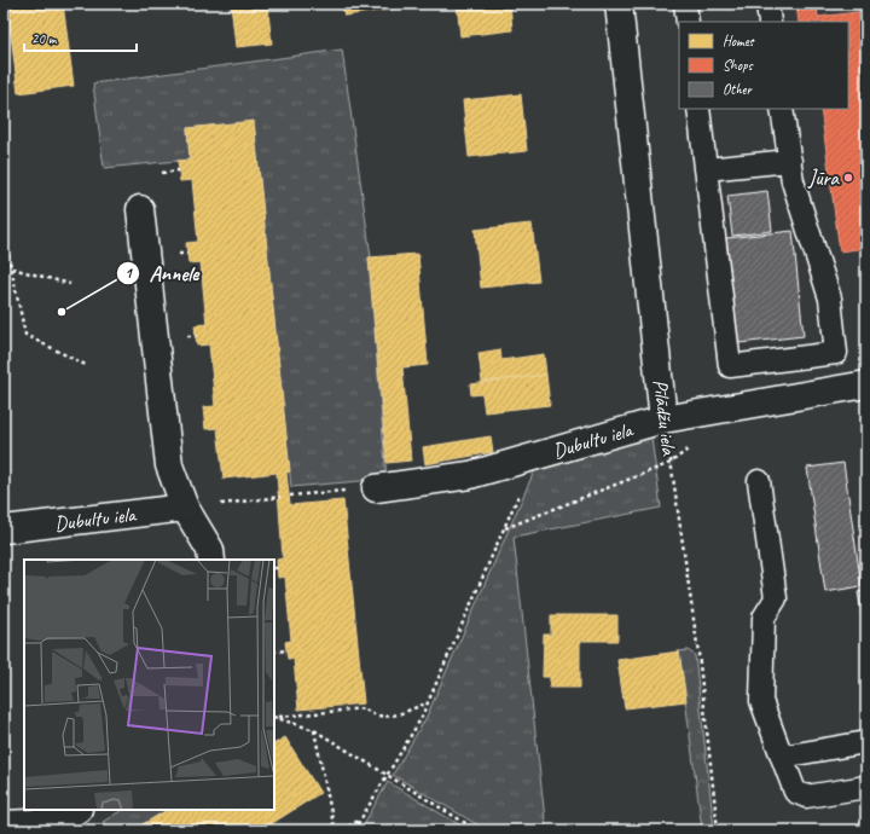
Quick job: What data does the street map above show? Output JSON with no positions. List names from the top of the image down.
{
  "streets": {
    "street": ["Pīlādžu iela", "Dubultu iela"]
  },
  "crossings": [
    ["Pīlādžu iela", "Dubultu iela"]
  ],
  "places": ["Jūra", "Annele"],
  "legend": ["Homes", "Shops", "Other"],
  "scale_bar": "20 m"
}
